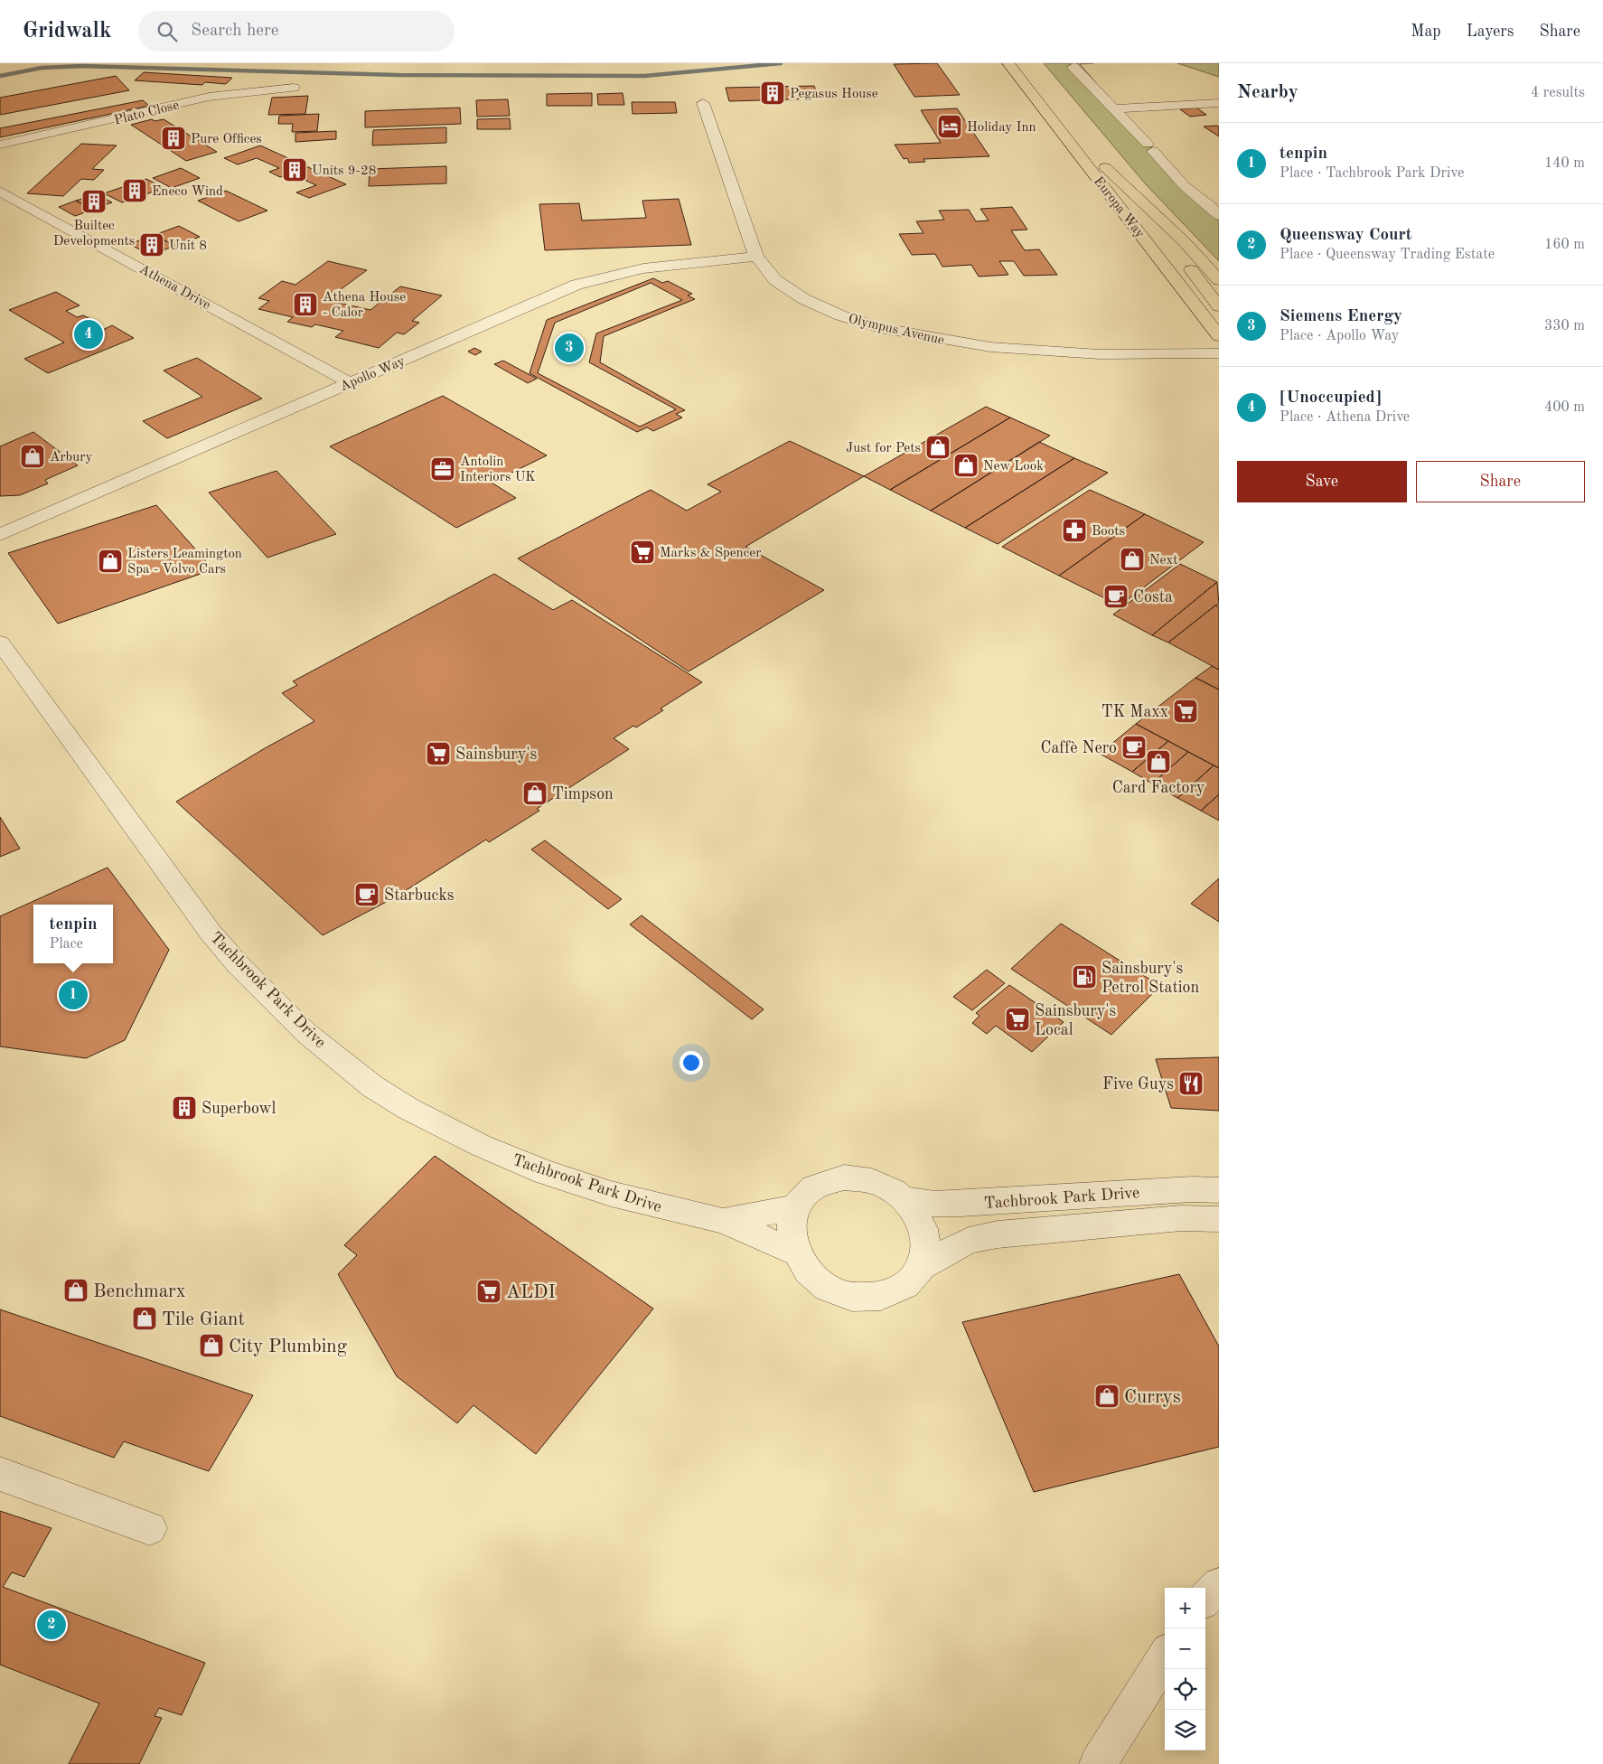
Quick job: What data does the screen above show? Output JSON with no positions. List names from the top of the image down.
{
  "streets": {
    "highway": ["Europa Way"],
    "street": [
      "Plato Close",
      "Athena Drive",
      "Olympus Avenue",
      "Apollo Way",
      "Tachbrook Park Drive"
    ]
  },
  "crossings": [
    ["Athena Drive", "Apollo Way"],
    ["Olympus Avenue", "Apollo Way"]
  ],
  "places": {
    "building": [
      "Pegasus House",
      "Pure Offices",
      "Units 9-28",
      "Eneco Wind",
      "Builtec Developments",
      "Unit 8",
      "Athena House - Calor",
      "Superbowl"
    ],
    "hotel": ["Holiday Inn"],
    "shop": [
      "Just for Pets",
      "Arbury",
      "New Look",
      "Next",
      "Listers Leamington Spa - Volvo Cars",
      "Card Factory",
      "Timpson",
      "Benchmarx",
      "Tile Giant",
      "City Plumbing",
      "Currys"
    ],
    "office": ["Antolin Interiors UK"],
    "pharmacy": ["Boots"],
    "supermarket": [
      "Marks & Spencer",
      "TK Maxx",
      "Sainsbury's",
      "Sainsbury's Local",
      "ALDI"
    ],
    "cafe": ["Costa", "Caffè Nero", "Starbucks"],
    "fuel station": ["Sainsbury's Petrol Station"],
    "restaurant": ["Five Guys"]
  },
  "page": {
    "header": "Gridwalk",
    "search": "Search here",
    "nav": ["Map", "Layers", "Share"],
    "heading": ["Nearby", "4 results"],
    "list": [
      {
        "mark": "1",
        "name": "tenpin",
        "note": "Place · Tachbrook Park Drive",
        "value": "140 m"
      },
      {
        "mark": "2",
        "name": "Queensway Court",
        "note": "Place · Queensway Trading Estate",
        "value": "160 m"
      },
      {
        "mark": "3",
        "name": "Siemens Energy",
        "note": "Place · Apollo Way",
        "value": "330 m"
      },
      {
        "mark": "4",
        "name": "[Unoccupied]",
        "note": "Place · Athena Drive",
        "value": "400 m"
      }
    ],
    "pins": [
      "4",
      "3",
      "1",
      "2"
    ],
    "buttons": ["Save", "Share"],
    "popup": ["tenpin", "Place"],
    "map_buttons": ["+", "−"]
  }
}
